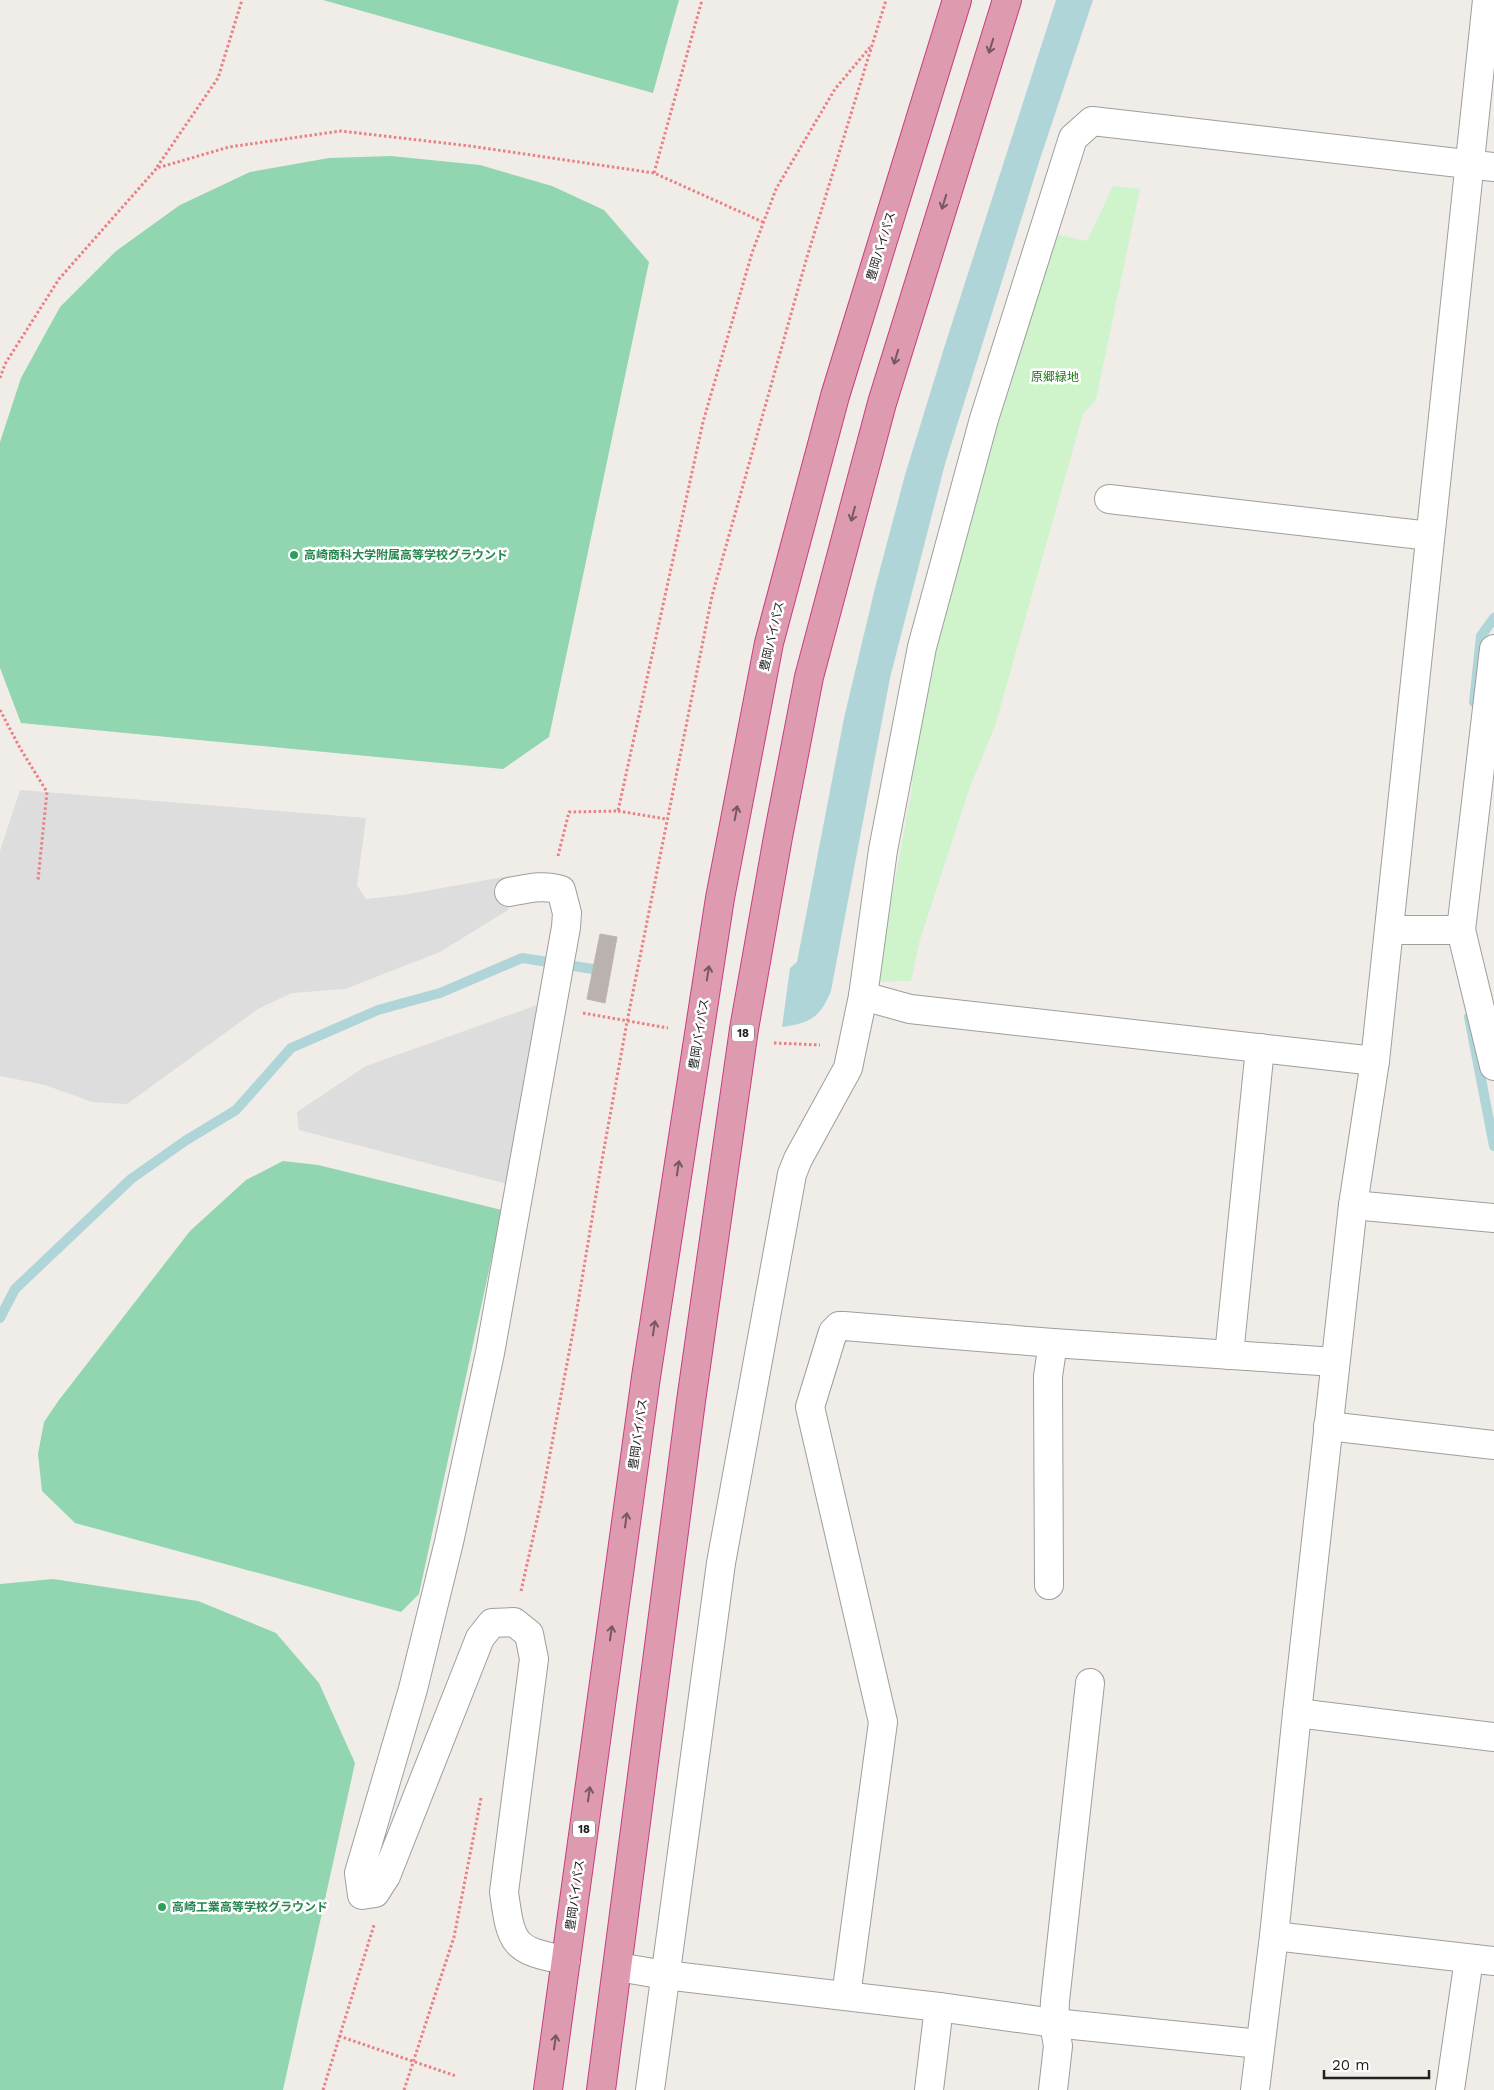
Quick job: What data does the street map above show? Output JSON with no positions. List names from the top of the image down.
{
  "streets": {
    "highway": ["豊岡バイパス", "18"]
  },
  "parks": ["原郷緑地"],
  "places": ["高崎商科大学附属高等学校グラウンド", "高崎工業高等学校グラウンド"],
  "scale_bar": "20 m"
}
